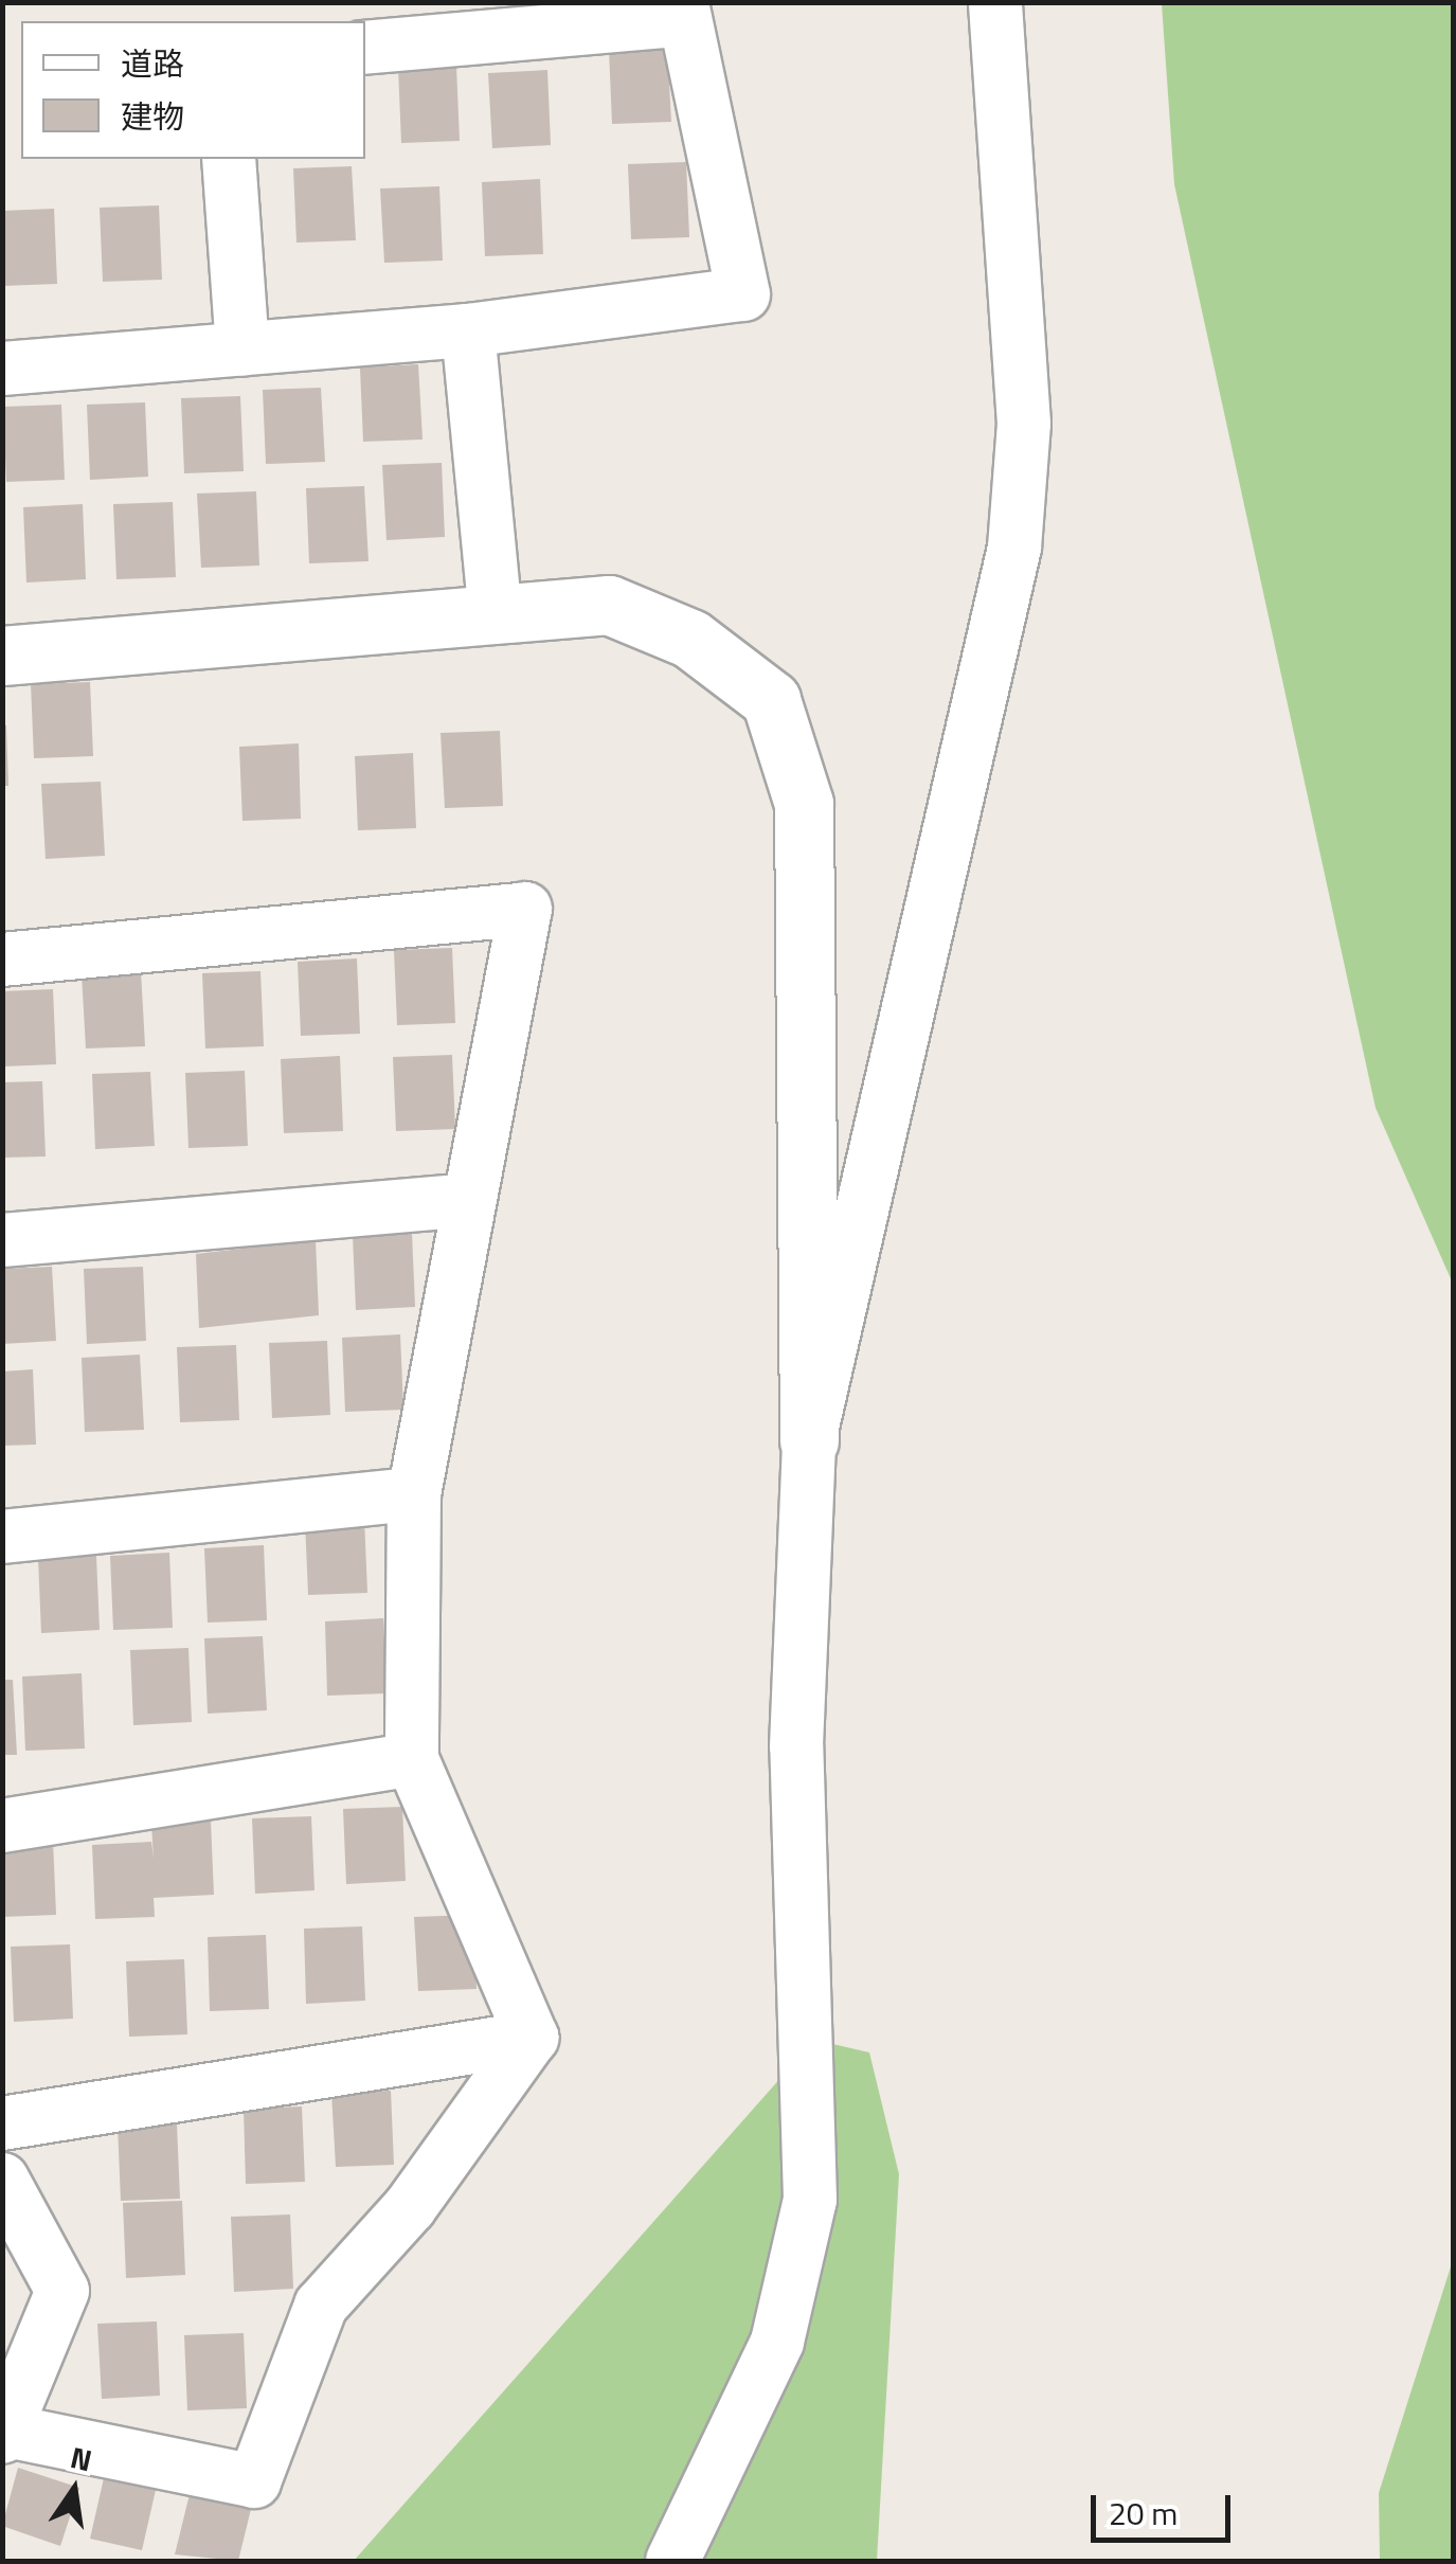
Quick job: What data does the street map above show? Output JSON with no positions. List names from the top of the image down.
{
  "legend": ["道路", "建物"],
  "scale_bar": "20 m",
  "north": "top"
}
